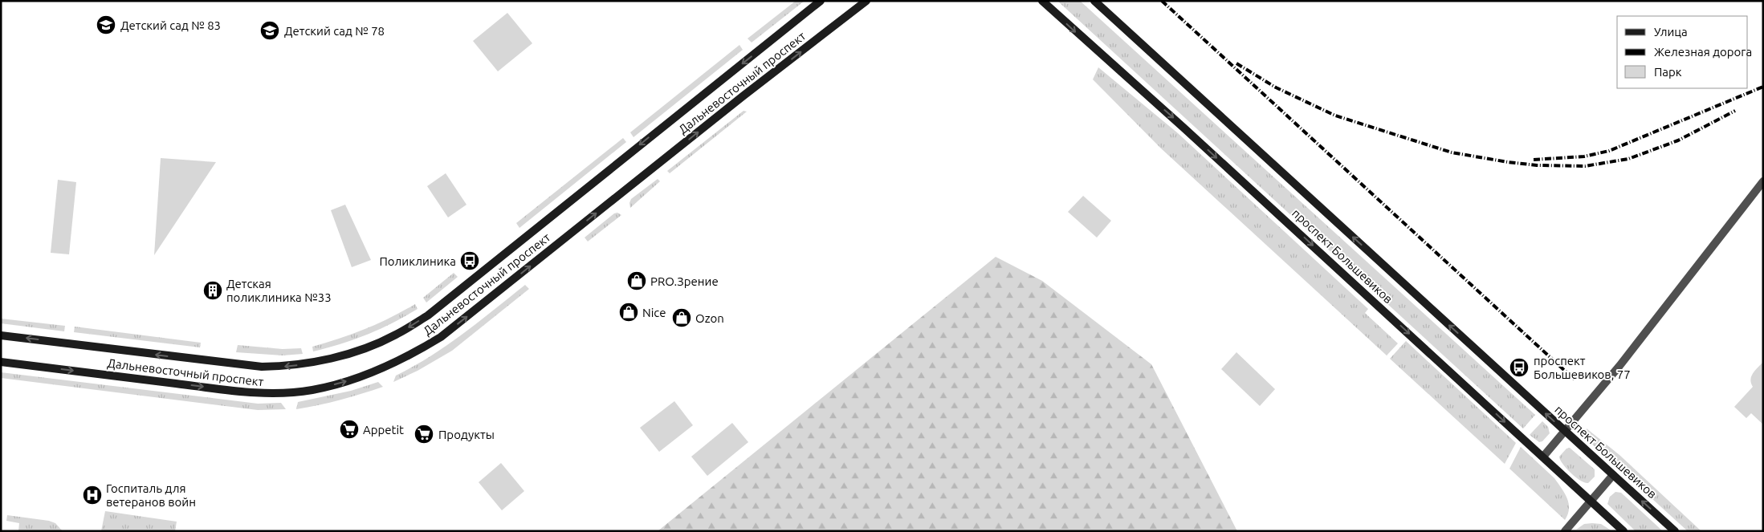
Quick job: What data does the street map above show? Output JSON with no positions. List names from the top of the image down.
{
  "streets": {
    "street": ["Дальневосточный проспект", "проспект Большевиков"]
  },
  "places": {
    "school or university": ["Детский сад № 83", "Детский сад № 78"],
    "bus stop": ["Поликлиника", "проспект Большевиков, 77"],
    "shop": ["PRO.Зрение", "Nice", "Ozon"],
    "building": ["Детская поликлиника №33"],
    "supermarket": ["Appetit", "Продукты"],
    "hospital": ["Госпиталь для ветеранов войн"]
  },
  "legend": ["Улица", "Железная дорога", "Парк"]
}
